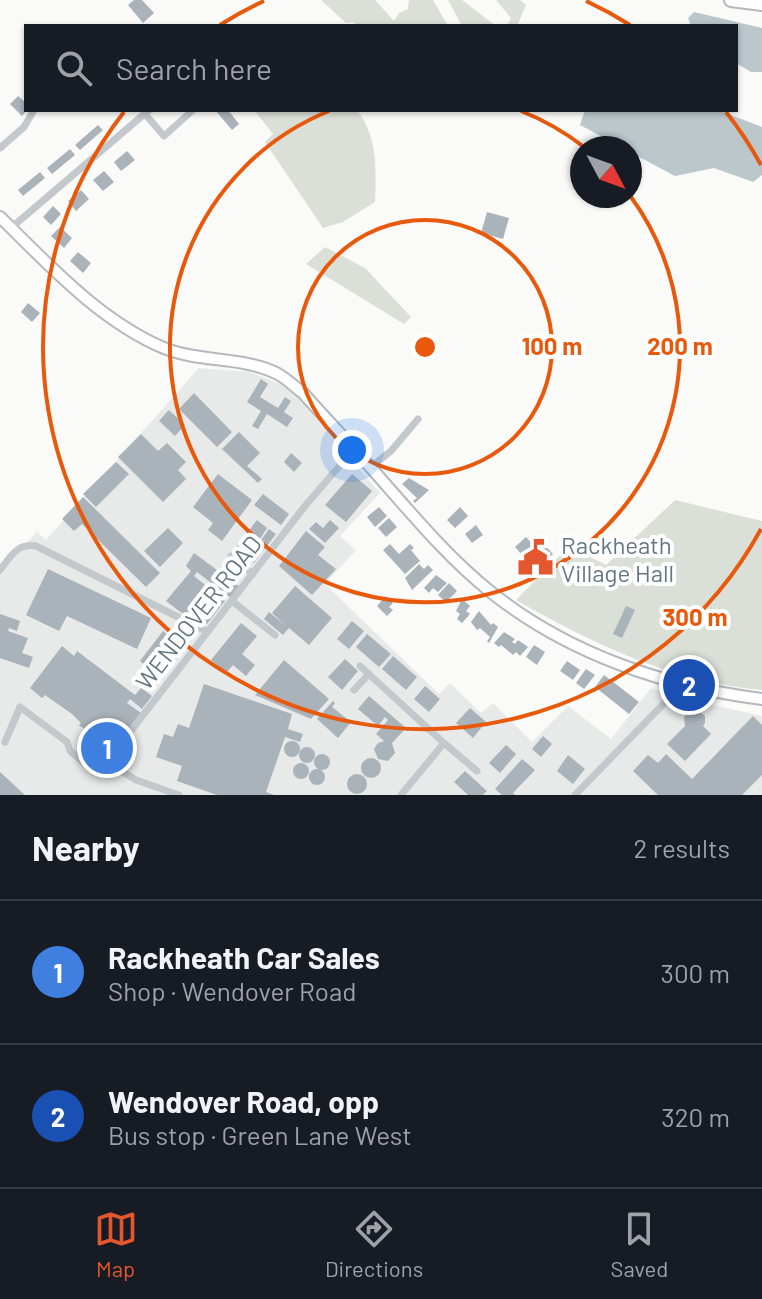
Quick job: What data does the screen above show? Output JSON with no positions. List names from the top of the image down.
{
  "streets": {
    "street": ["WENDOVER ROAD"]
  },
  "places": {
    "public building": ["Rackheath Village Hall"]
  },
  "north": "bottom right",
  "page": {
    "search": "Search here",
    "pins": ["2", "1"],
    "heading": ["Nearby", "2 results"],
    "list": [
      {
        "mark": "1",
        "name": "Rackheath Car Sales",
        "note": "Shop · Wendover Road",
        "value": "300 m"
      },
      {
        "mark": "2",
        "name": "Wendover Road, opp",
        "note": "Bus stop · Green Lane West",
        "value": "320 m"
      }
    ],
    "nav": ["Map", "Directions", "Saved"]
  },
  "rings": ["100 m", "200 m", "300 m"]
}
